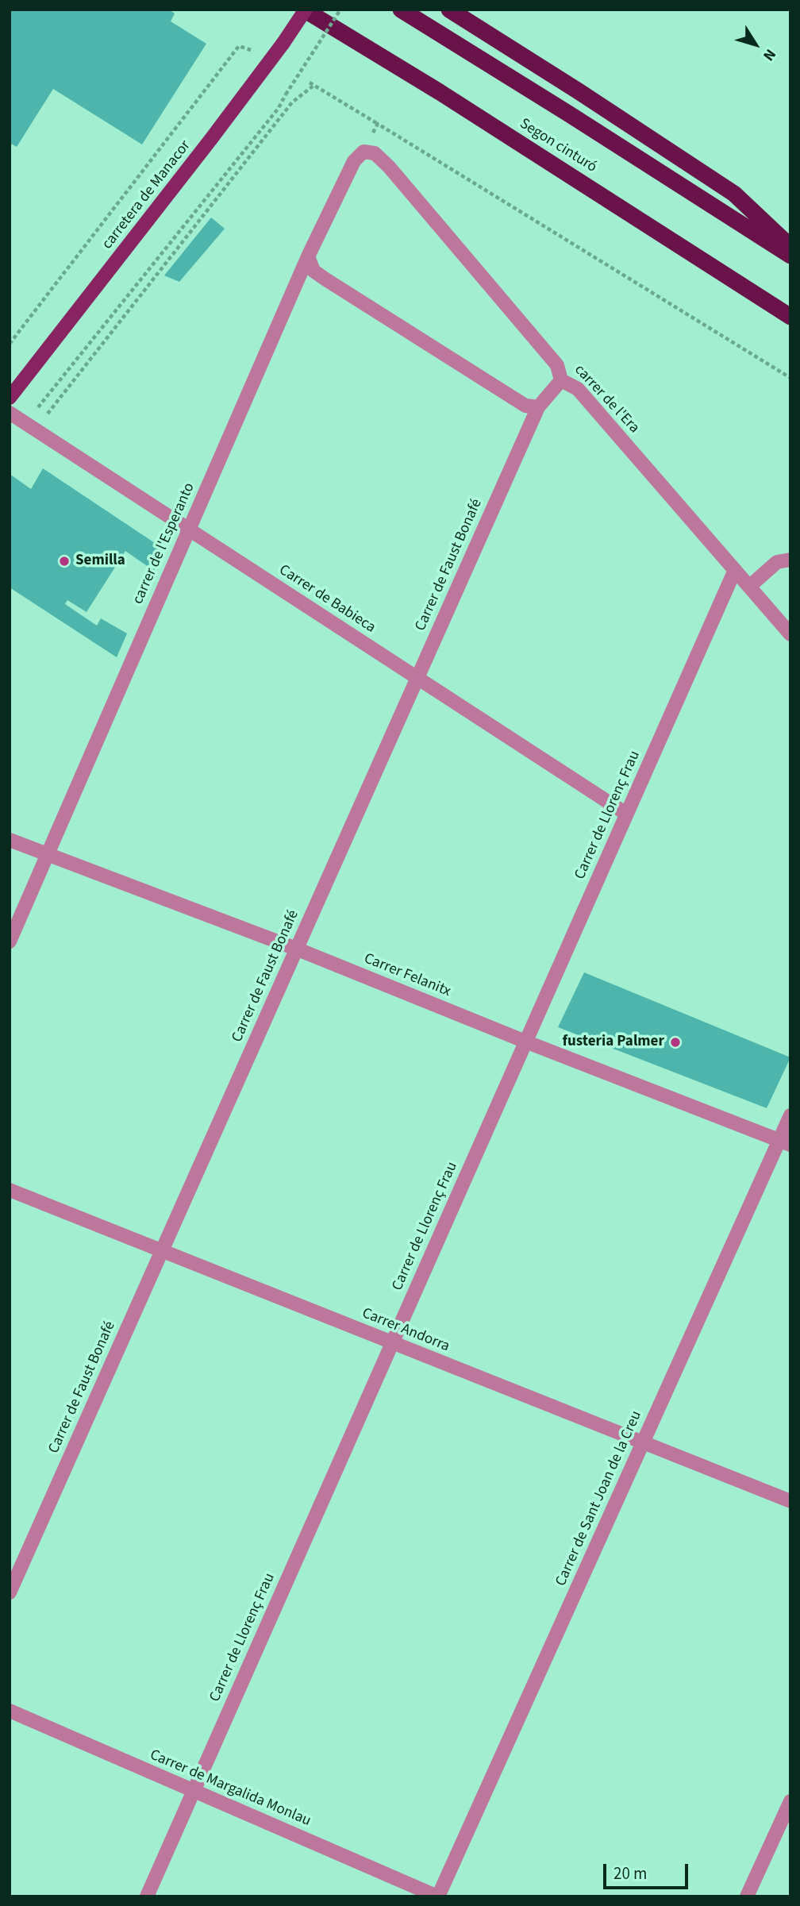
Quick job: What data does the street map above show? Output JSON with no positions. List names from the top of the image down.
{
  "streets": {
    "highway": ["Segon cinturó"],
    "main road": ["carretera de Manacor"],
    "street": [
      "carrer de l'Era",
      "carrer de l'Esperanto",
      "Carrer de Faust Bonafé",
      "Carrer de Babieca",
      "Carrer de Llorenç Frau",
      "Carrer Felanitx",
      "Carrer Andorra",
      "Carrer de Sant Joan de la Creu",
      "Carrer de Margalida Monlau"
    ]
  },
  "crossings": [
    ["Segon cinturó", "carretera de Manacor"],
    ["carrer de l'Era", "carrer de l'Esperanto"],
    ["carrer de l'Era", "Carrer de Faust Bonafé"],
    ["carrer de l'Era", "Carrer de Llorenç Frau"],
    ["carrer de l'Esperanto", "Carrer de Babieca"],
    ["carrer de l'Esperanto", "Carrer Felanitx"],
    ["Carrer de Faust Bonafé", "Carrer de Babieca"],
    ["Carrer de Faust Bonafé", "Carrer Felanitx"],
    ["Carrer de Faust Bonafé", "Carrer Andorra"],
    ["Carrer de Babieca", "Carrer de Llorenç Frau"],
    ["Carrer de Llorenç Frau", "Carrer Felanitx"],
    ["Carrer de Llorenç Frau", "Carrer Andorra"],
    ["Carrer de Llorenç Frau", "Carrer de Margalida Monlau"],
    ["Carrer Felanitx", "Carrer de Sant Joan de la Creu"],
    ["Carrer Andorra", "Carrer de Sant Joan de la Creu"],
    ["Carrer de Sant Joan de la Creu", "Carrer de Margalida Monlau"]
  ],
  "places": ["Semilla", "fusteria Palmer"],
  "scale_bar": "20 m",
  "north": "bottom right"
}
